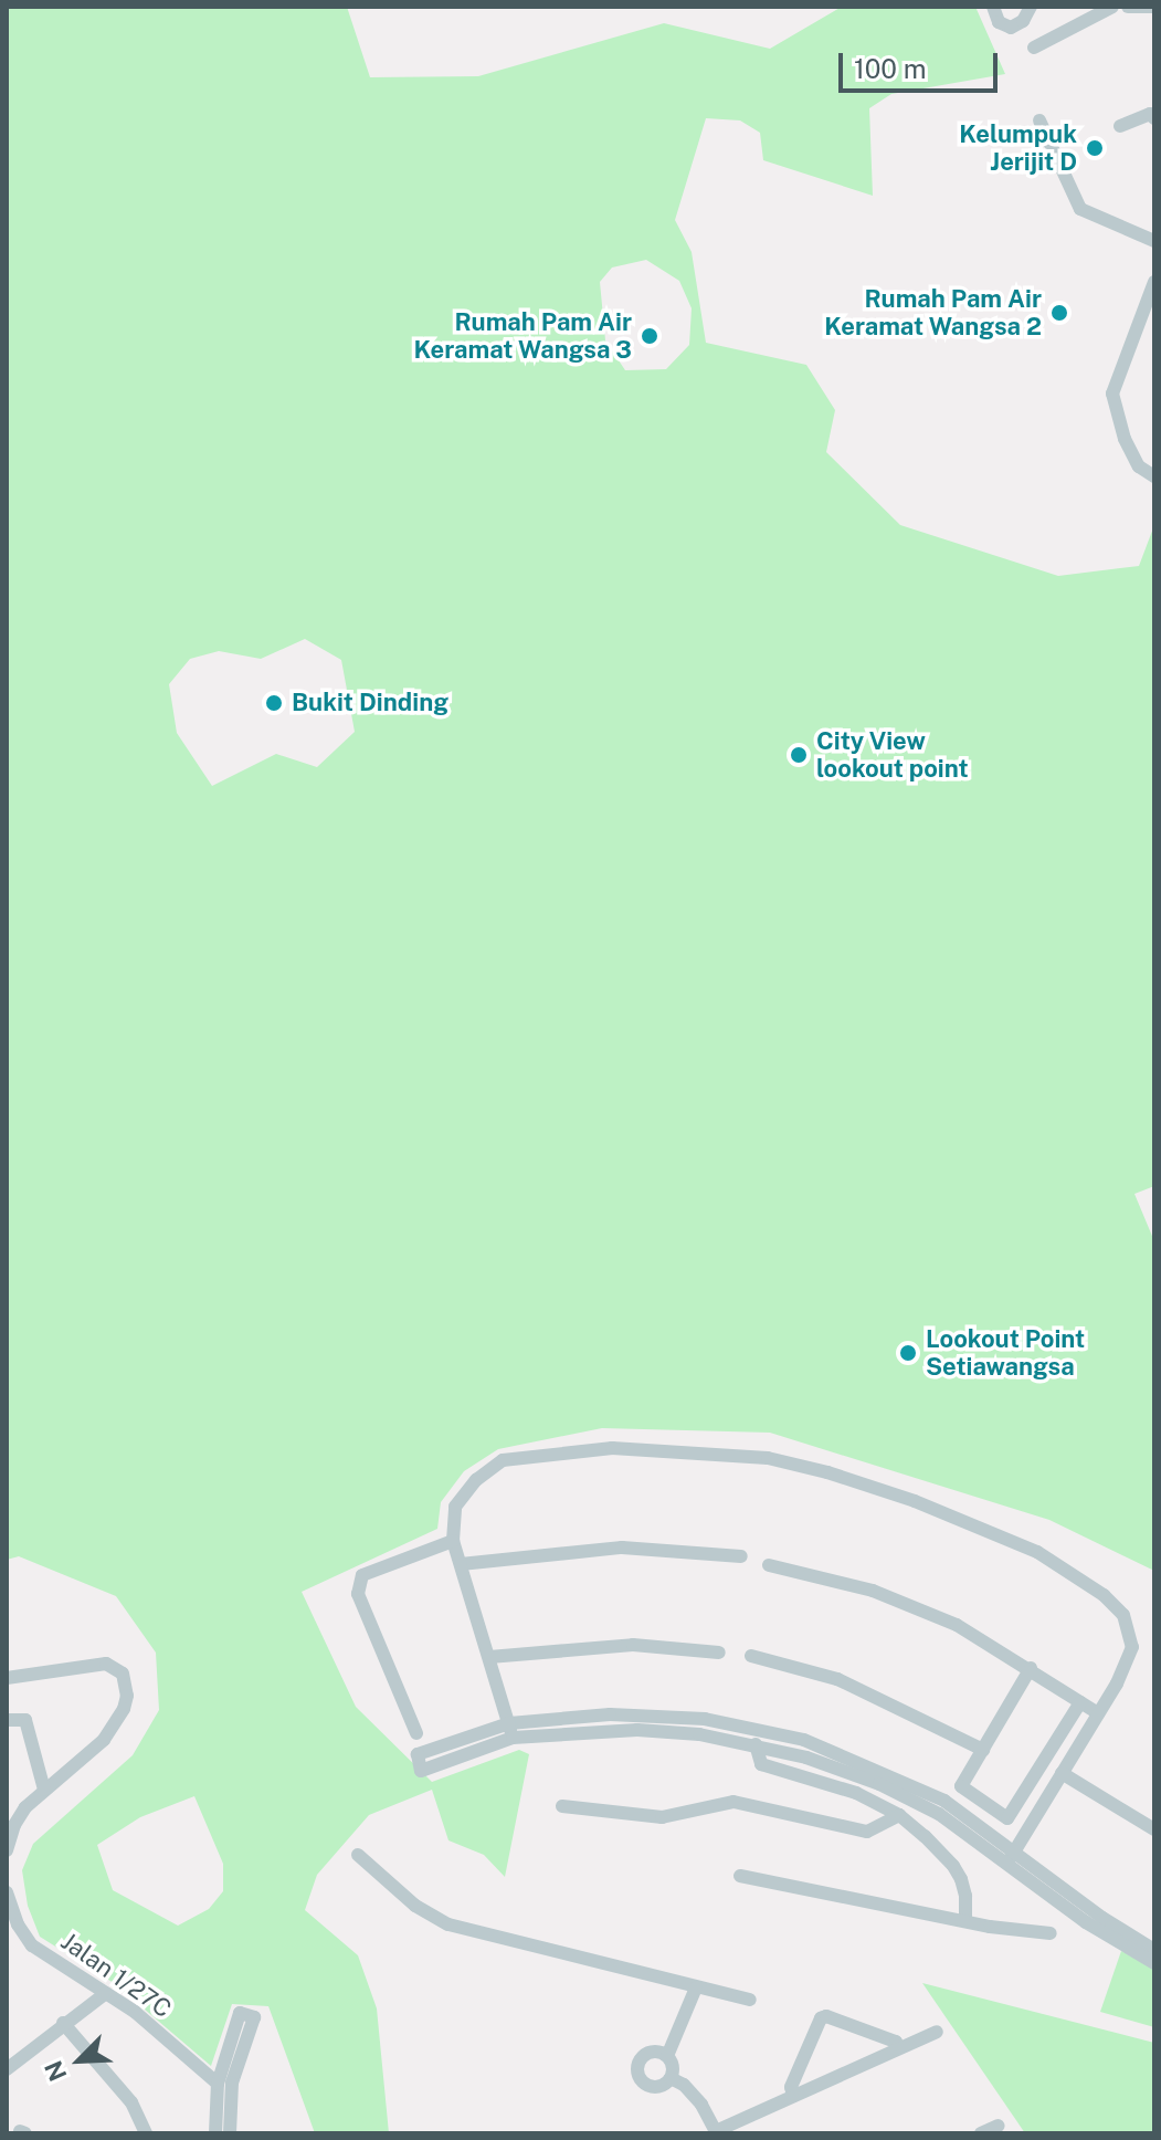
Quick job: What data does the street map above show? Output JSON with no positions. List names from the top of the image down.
{
  "streets": {
    "street": ["Jalan 1/27C"]
  },
  "places": [
    "Kelumpuk Jerijit D",
    "Rumah Pam Air Keramat Wangsa 2",
    "Rumah Pam Air Keramat Wangsa 3",
    "Bukit Dinding",
    "City View lookout point",
    "Lookout Point Setiawangsa"
  ],
  "scale_bar": "100 m",
  "north": "bottom left"
}
